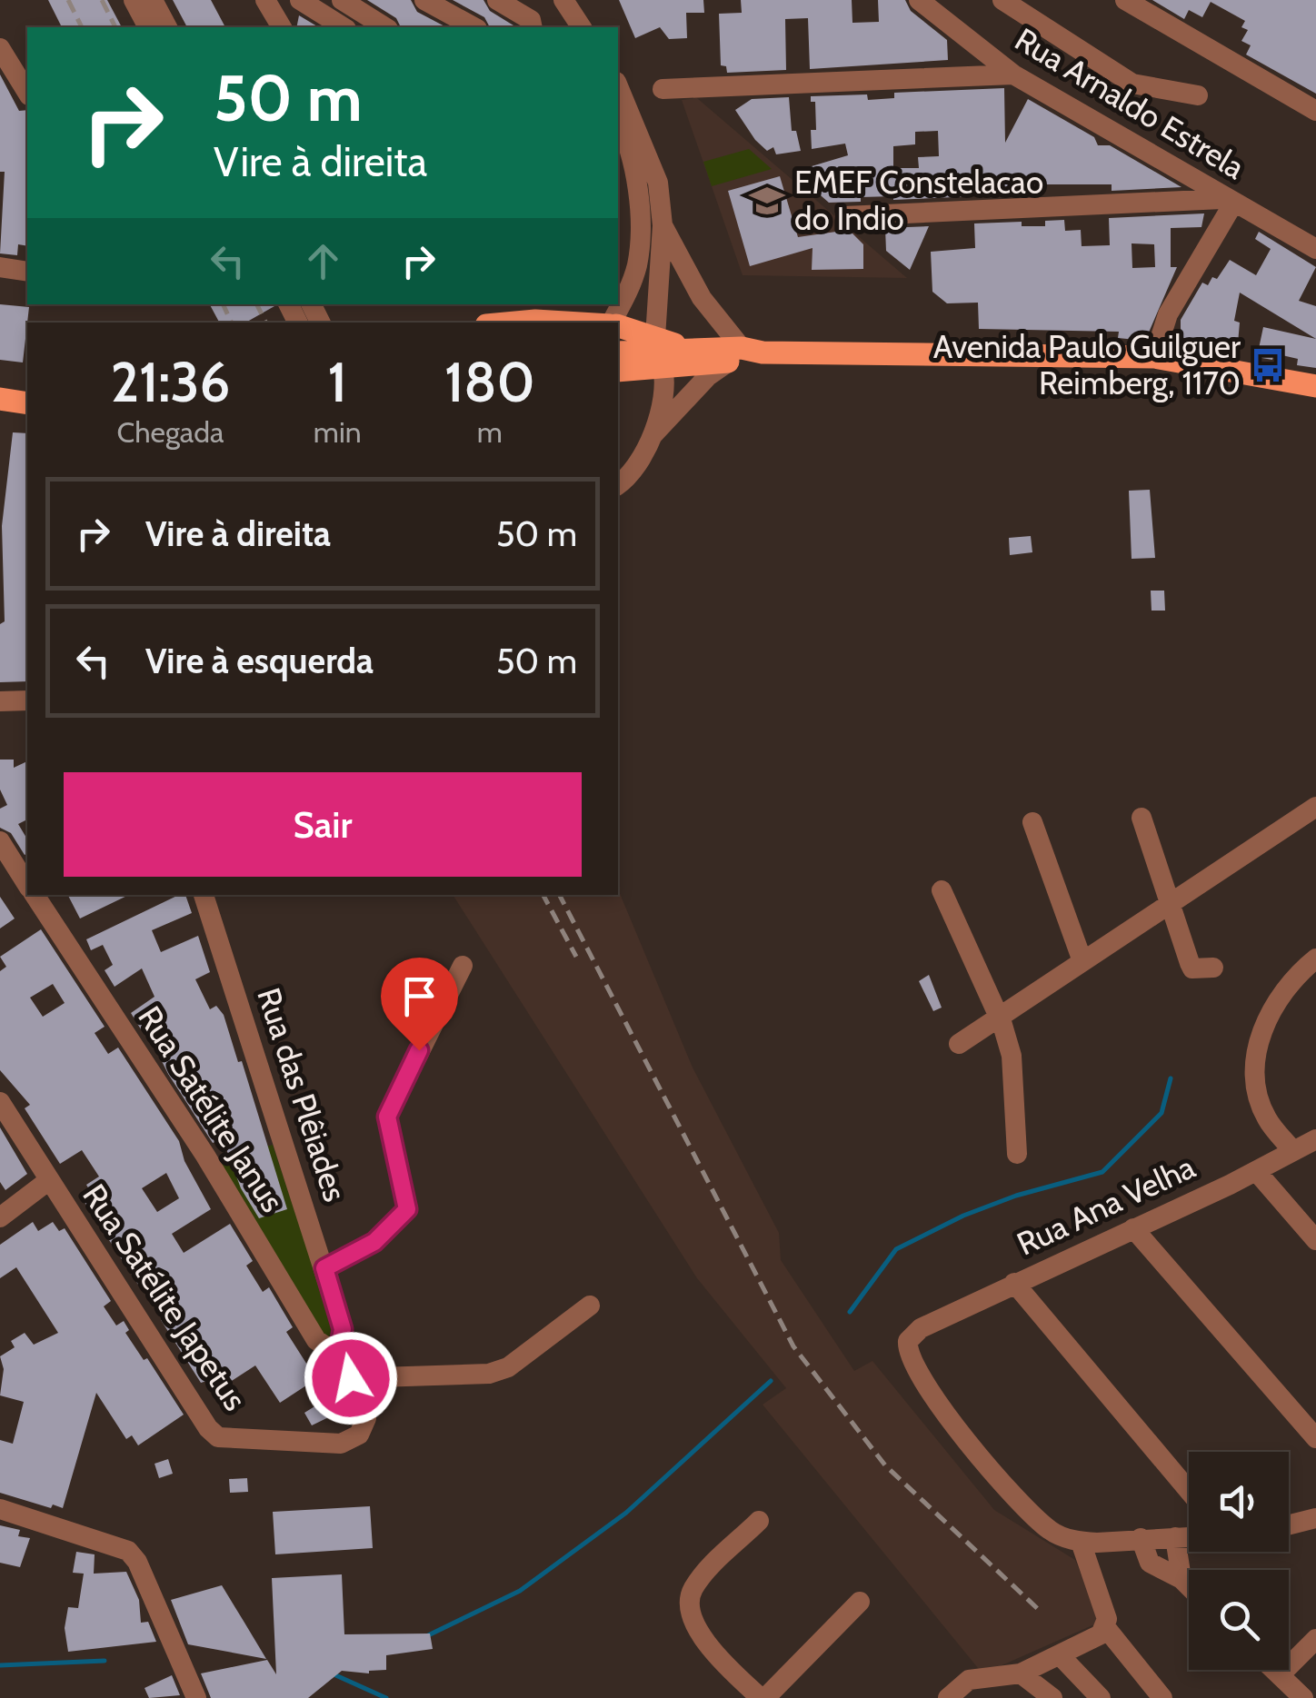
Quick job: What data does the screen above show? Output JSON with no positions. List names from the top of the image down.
{
  "streets": {
    "street": [
      "Rua Arnaldo Estrela",
      "Rua das Plêiades",
      "Rua Satélite Janus",
      "Rua Ana Velha",
      "Rua Satélite Japetus"
    ]
  },
  "crossings": [
    ["Rua das Plêiades", "Rua Satélite Janus"],
    ["Rua das Plêiades", "Rua Satélite Japetus"]
  ],
  "places": {
    "school or university": ["EMEF Constelacao do Indio"],
    "bus stop": ["Avenida Paulo Guilguer Reimberg, 1170"]
  },
  "page": {
    "turn": ["50 m", "Vire à direita"],
    "eta": [
      "21:36",
      "Chegada",
      "1",
      "min",
      "180",
      "m"
    ],
    "list": [
      {
        "name": "Vire à direita",
        "value": "50 m"
      },
      {
        "name": "Vire à esquerda",
        "value": "50 m"
      }
    ],
    "buttons": "Sair"
  }
}
